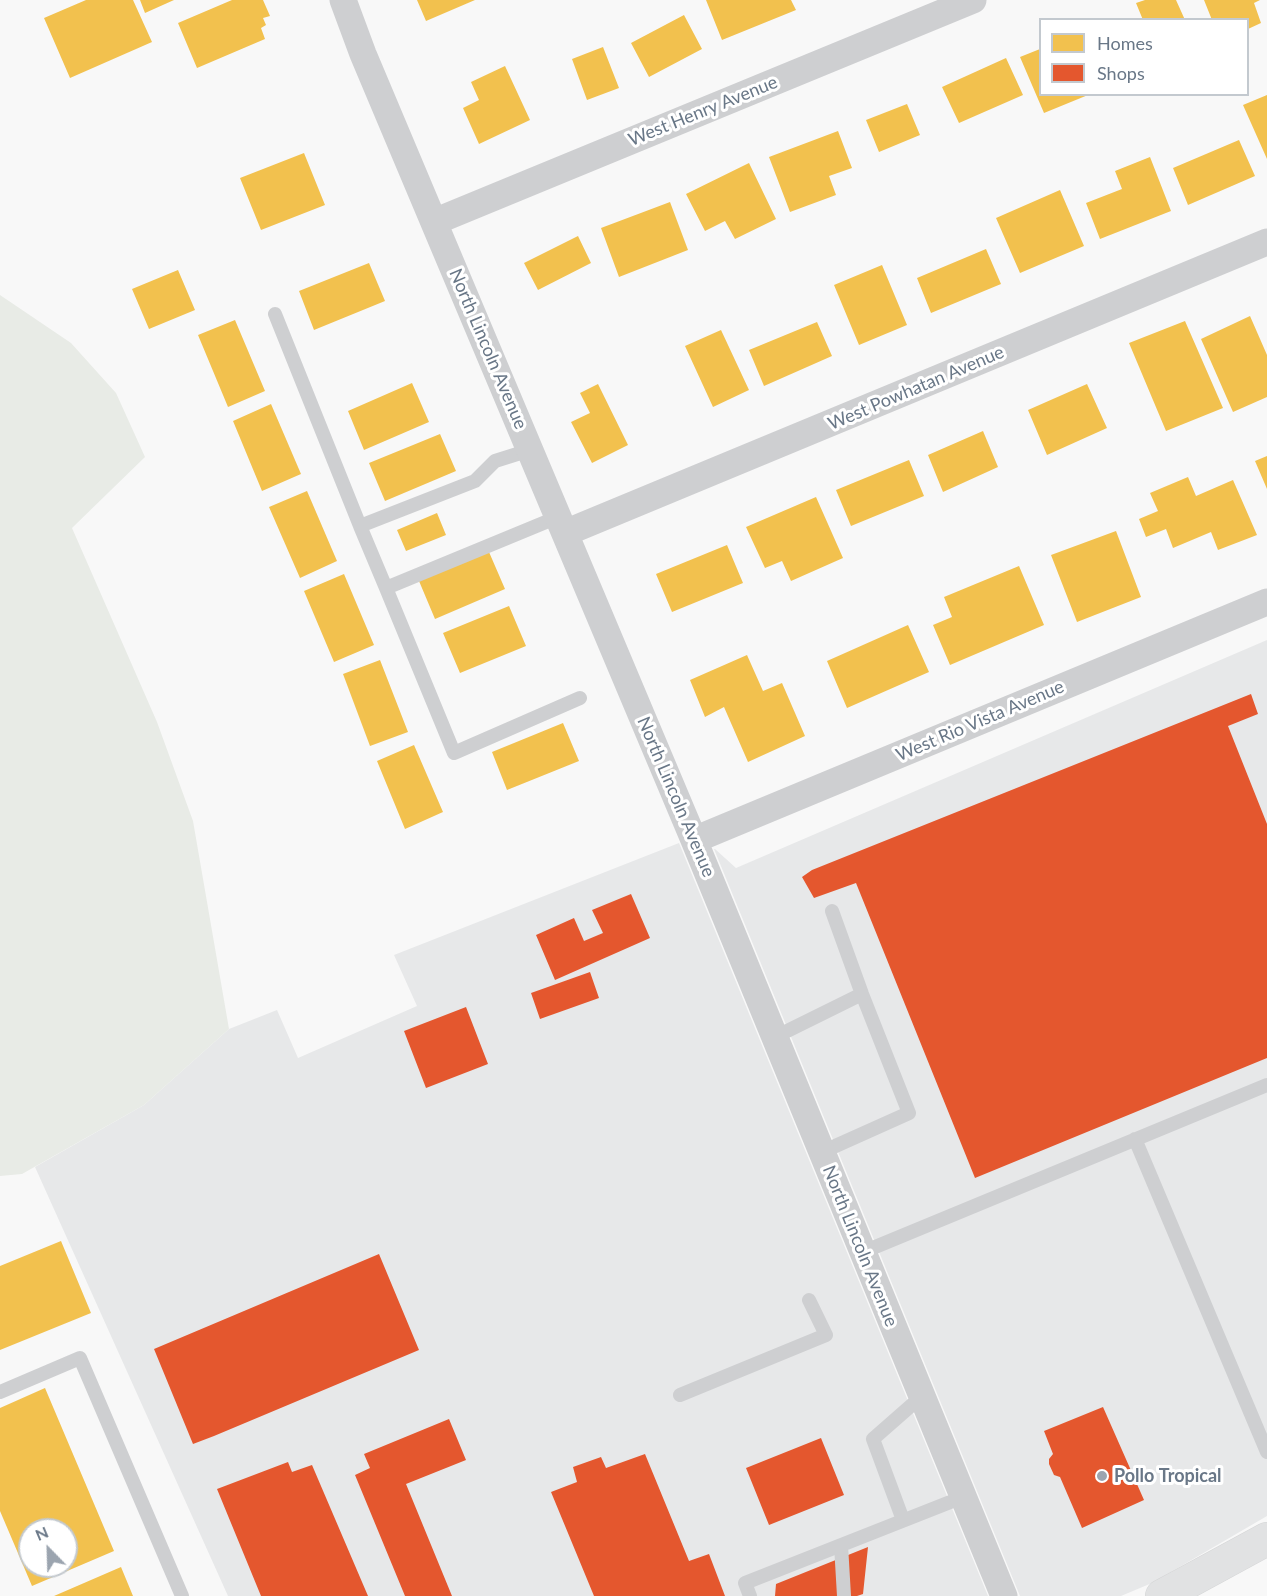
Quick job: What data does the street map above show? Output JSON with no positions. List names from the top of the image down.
{
  "streets": {
    "street": [
      "West Henry Avenue",
      "North Lincoln Avenue",
      "West Powhatan Avenue",
      "West Rio Vista Avenue"
    ]
  },
  "crossings": [
    ["West Henry Avenue", "North Lincoln Avenue"],
    ["North Lincoln Avenue", "West Powhatan Avenue"],
    ["North Lincoln Avenue", "West Rio Vista Avenue"]
  ],
  "places": ["Pollo Tropical"],
  "legend": ["Homes", "Shops"],
  "north": "top left"
}
